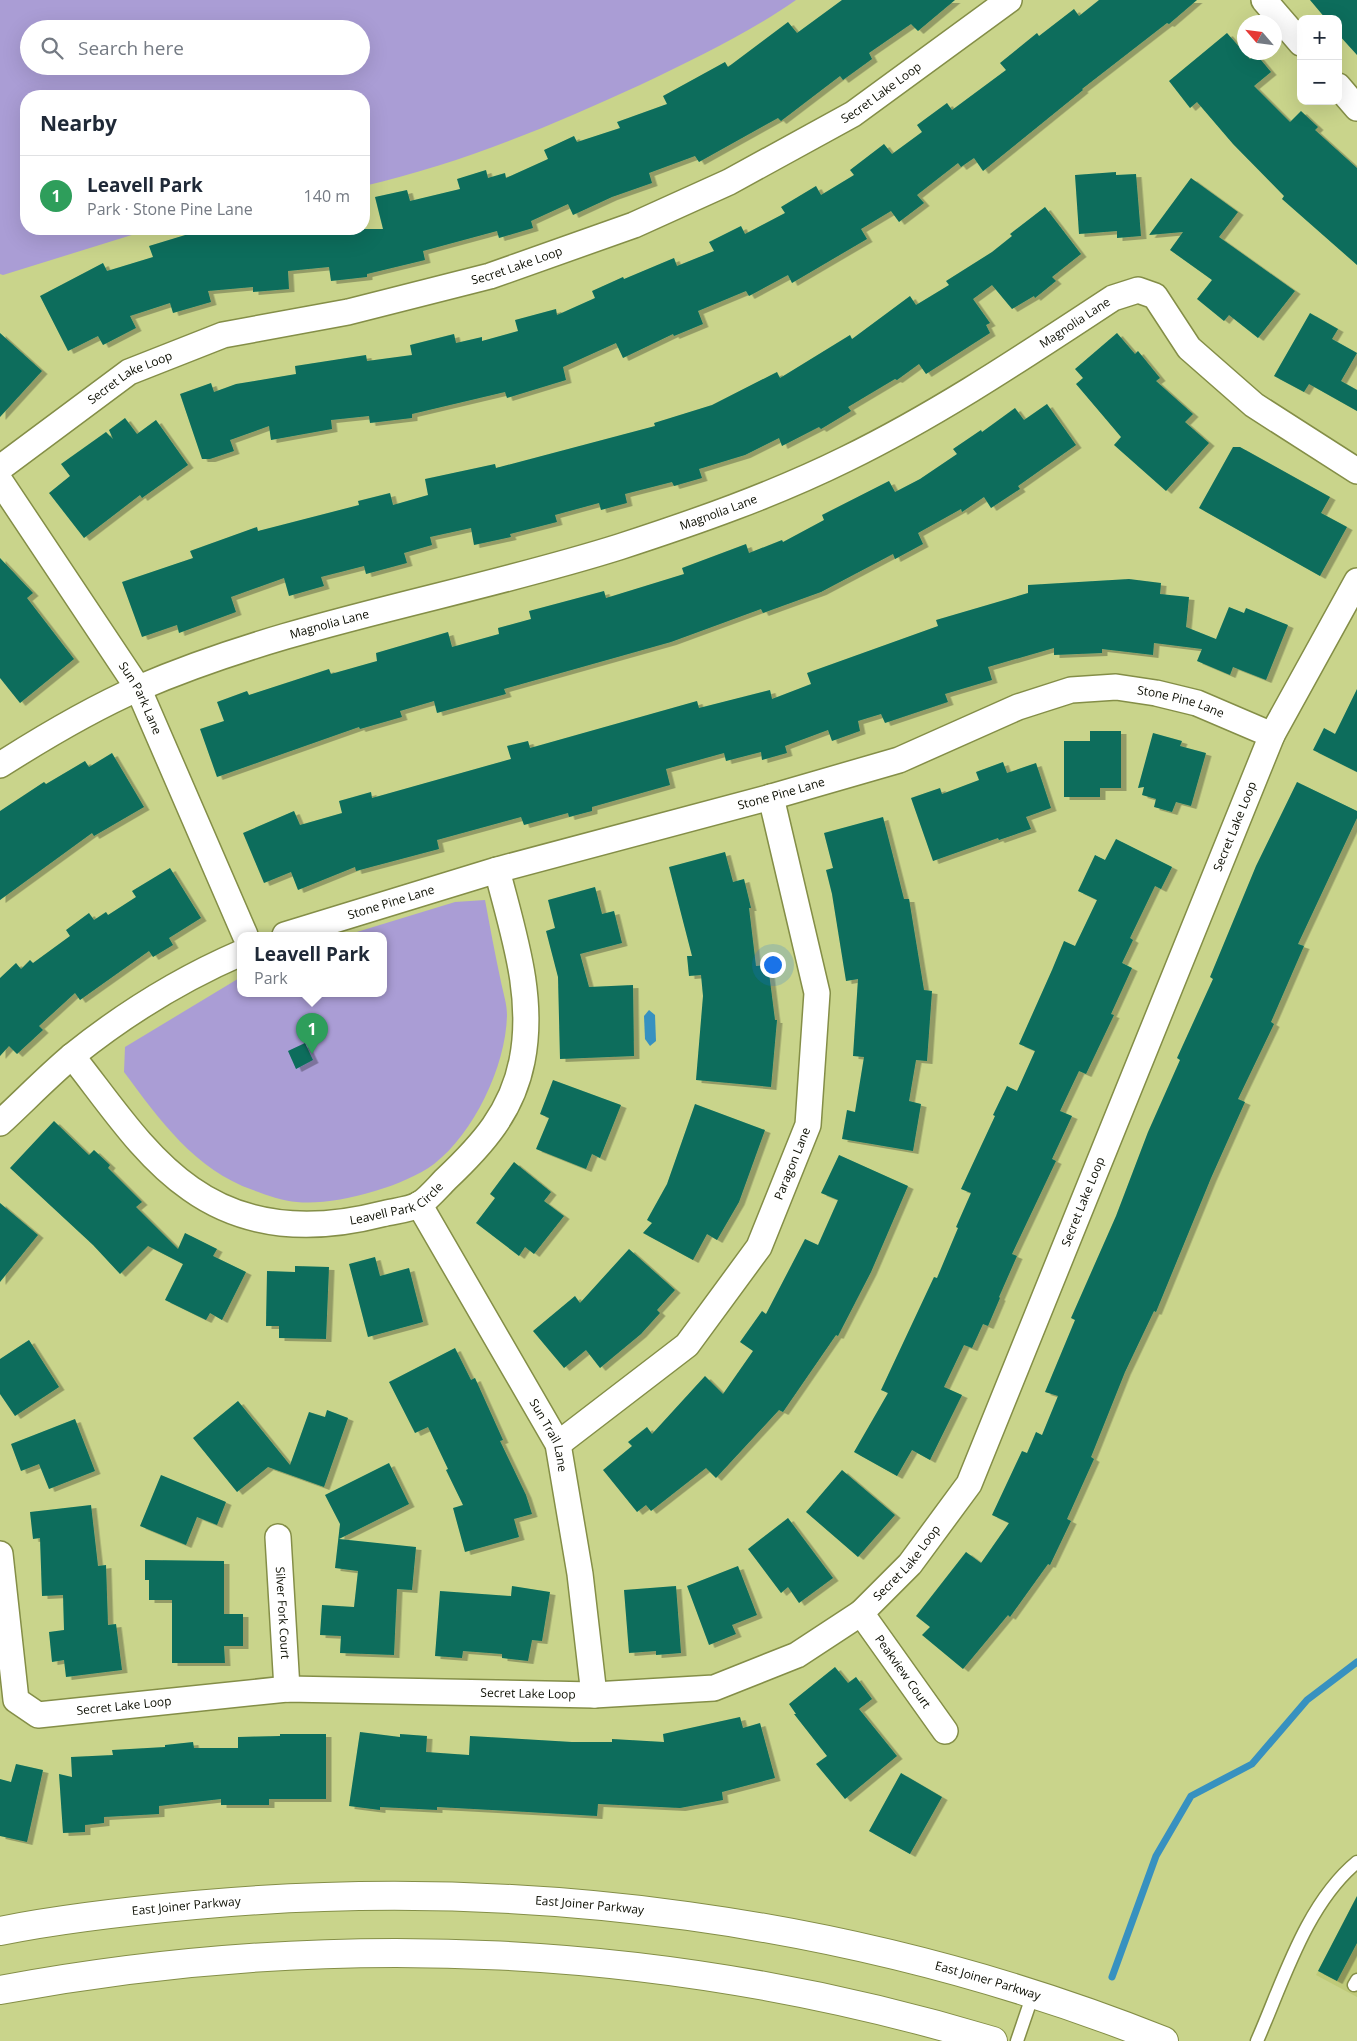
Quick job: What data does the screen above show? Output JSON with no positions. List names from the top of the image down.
{
  "streets": {
    "main road": ["East Joiner Parkway"],
    "street": [
      "Secret Lake Loop",
      "Magnolia Lane",
      "Sun Park Lane",
      "Stone Pine Lane",
      "Paragon Lane",
      "Leavell Park Circle",
      "Sun Trail Lane",
      "Silver Fork Court",
      "Peakview Court"
    ]
  },
  "crossings": [
    ["Secret Lake Loop", "Stone Pine Lane"],
    ["Secret Lake Loop", "Sun Trail Lane"],
    ["Secret Lake Loop", "Silver Fork Court"],
    ["Secret Lake Loop", "Peakview Court"],
    ["Magnolia Lane", "Sun Park Lane"],
    ["Stone Pine Lane", "Paragon Lane"],
    ["Stone Pine Lane", "Leavell Park Circle"],
    ["Paragon Lane", "Sun Trail Lane"],
    ["Leavell Park Circle", "Sun Trail Lane"]
  ],
  "north": "top left",
  "page": {
    "map_buttons": ["+", "−"],
    "search": "Search here",
    "heading": "Nearby",
    "list": [
      {
        "mark": "1",
        "name": "Leavell Park",
        "note": "Park · Stone Pine Lane",
        "value": "140 m"
      }
    ],
    "popup": ["Leavell Park", "Park"],
    "pins": "1"
  }
}
